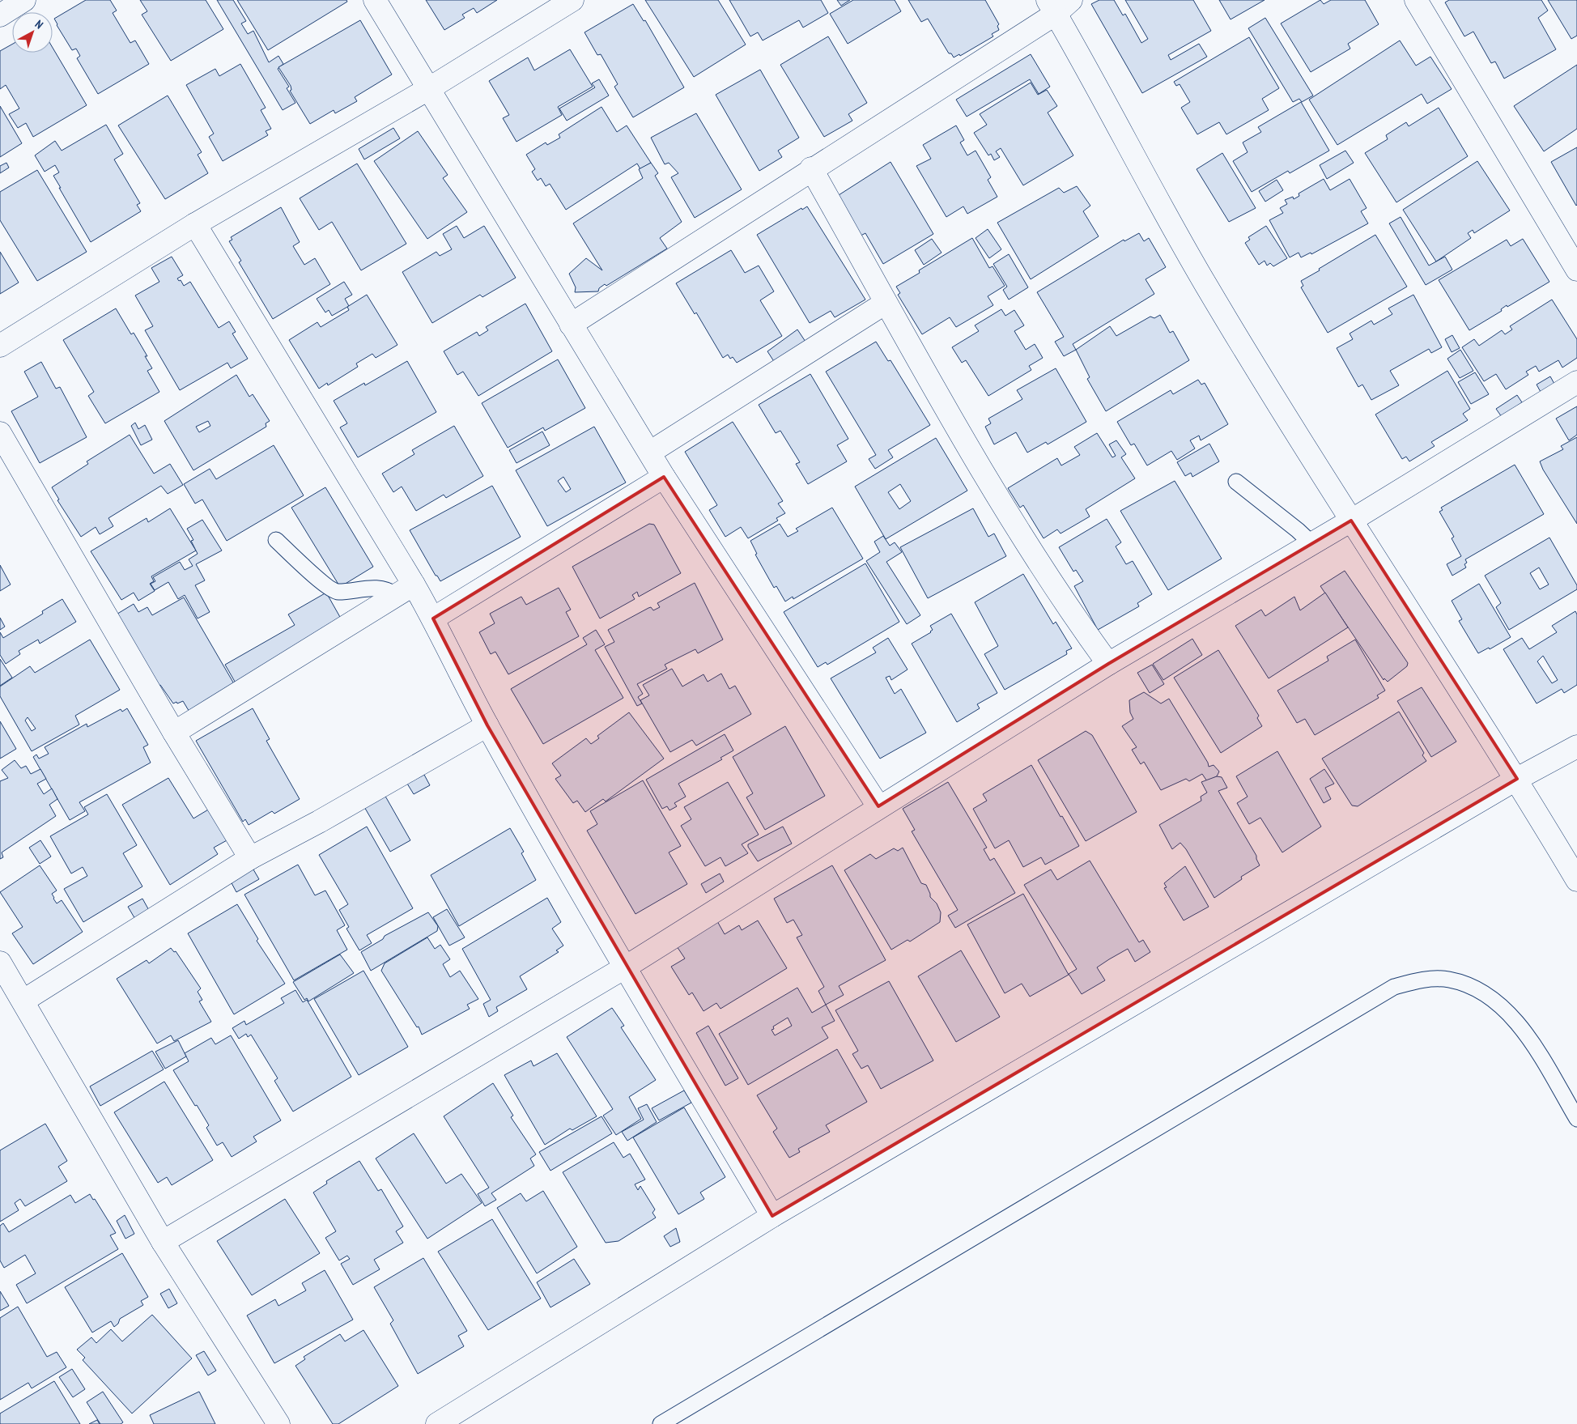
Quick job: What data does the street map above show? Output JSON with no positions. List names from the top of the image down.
{
  "north": "top right"
}
